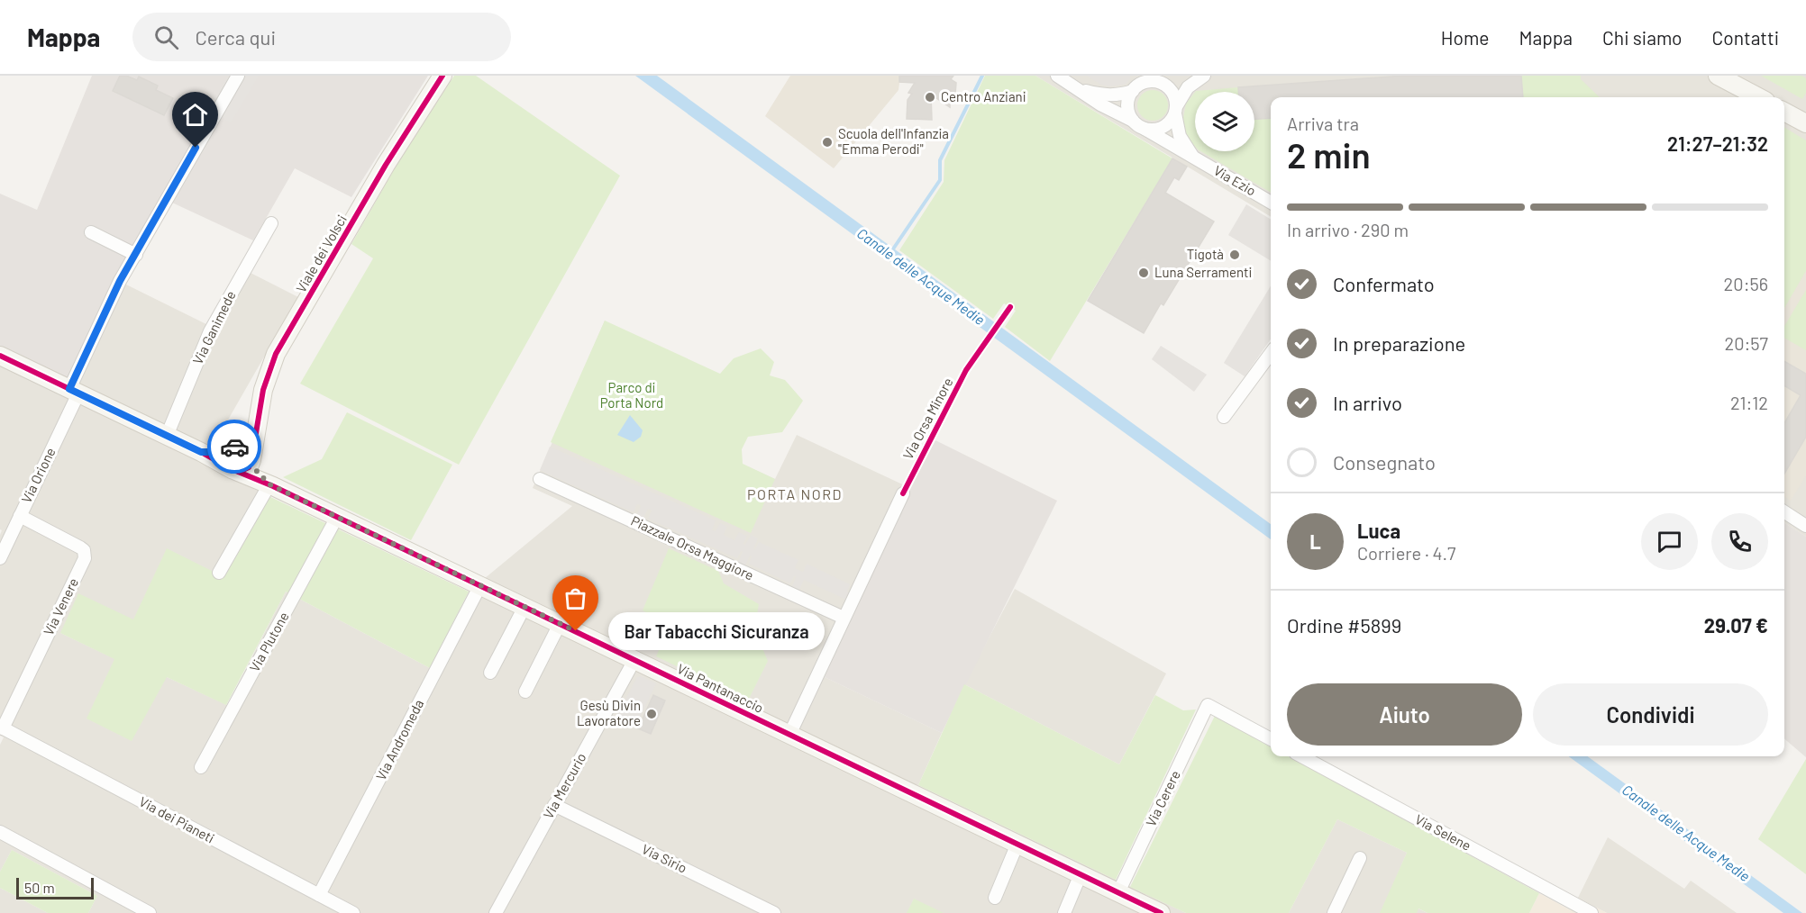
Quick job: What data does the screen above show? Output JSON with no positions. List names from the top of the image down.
{
  "streets": {
    "street": [
      "Via Ezio",
      "Viale dei Volsci",
      "Via Ganimede",
      "Via Orione",
      "Piazzale Orsa Maggiore",
      "Via Venere",
      "Via Plutone",
      "Via Pantanaccio",
      "Via Andromeda",
      "Via Mercurio",
      "Via Cerere",
      "Via dei Pianeti",
      "Via Selene",
      "Via Sirio"
    ],
    "cycle path": ["Via Orsa Minore"]
  },
  "crossings": [
    ["Viale dei Volsci", "Via Pantanaccio"],
    ["Via Orione", "Via Venere"],
    ["Via Venere", "Via dei Pianeti"],
    ["Via Plutone", "Via Pantanaccio"],
    ["Via Pantanaccio", "Via Andromeda"],
    ["Via Pantanaccio", "Via Mercurio"],
    ["Via Pantanaccio", "Via Cerere"],
    ["Via Andromeda", "Via dei Pianeti"],
    ["Via Mercurio", "Via Sirio"]
  ],
  "districts": ["PORTA NORD"],
  "water": ["Canale delle Acque Medie"],
  "parks": ["Parco di Porta Nord"],
  "places": [
    "Centro Anziani",
    "Scuola dell'Infanzia \"Emma Perodi\"",
    "Tigotà",
    "Luna Serramenti",
    "Bar Tabacchi Sicuranza",
    "Gesù Divin Lavoratore"
  ],
  "scale_bar": "50 m",
  "page": {
    "header": "Mappa",
    "search": "Cerca qui",
    "nav": [
      "Home",
      "Mappa",
      "Chi siamo",
      "Contatti"
    ],
    "heading": ["2 min", "Arriva tra", "21:27–21:32"],
    "panel": [
      "Luca",
      "Corriere · 4.7",
      "Ordine #5899",
      "29.07 €"
    ],
    "bar": "In arrivo · 290 m",
    "list": [
      ["Confermato", "20:56"],
      ["In preparazione", "20:57"],
      ["In arrivo", "21:12"],
      "Consegnato"
    ],
    "round": "L",
    "bubble": "Bar Tabacchi Sicuranza",
    "buttons": ["Aiuto", "Condividi"],
    "scale": "50 m"
  }
}
